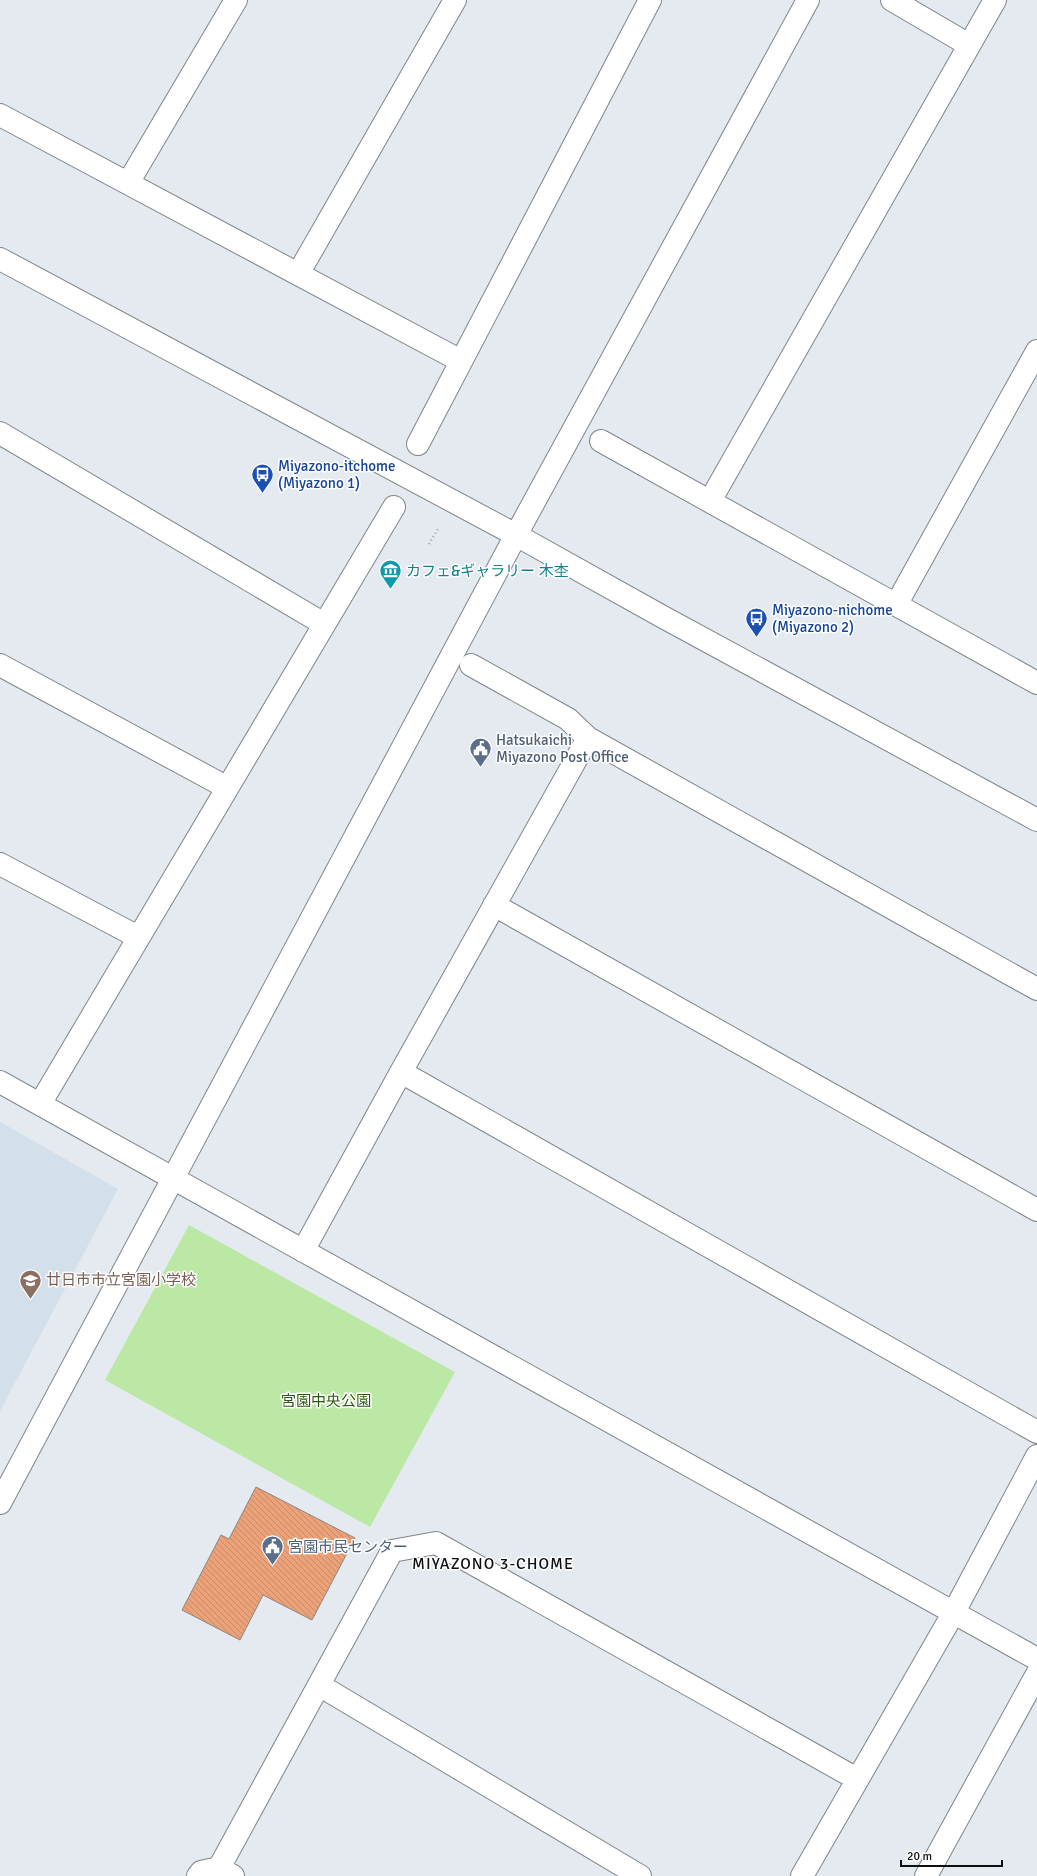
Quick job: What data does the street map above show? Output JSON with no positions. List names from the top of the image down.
{
  "districts": ["MIYAZONO 3-CHOME"],
  "parks": ["宮園中央公園"],
  "places": {
    "bus stop": ["Miyazono-itchome (Miyazono 1)", "Miyazono-nichome (Miyazono 2)"],
    "museum": ["カフェ&ギャラリー 木杢"],
    "public building": ["Hatsukaichi Miyazono Post Office", "宮園市民センター"],
    "school or university": ["廿日市市立宮園小学校"]
  },
  "scale_bar": "20 m"
}
